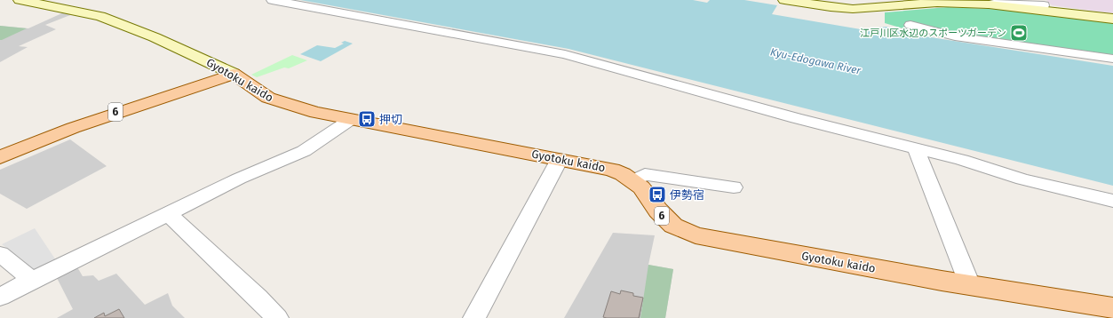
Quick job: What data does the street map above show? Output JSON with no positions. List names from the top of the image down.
{
  "streets": {
    "main road": ["Gyotoku kaido", "6"]
  },
  "crossings": [
    ["Gyotoku kaido", "6"]
  ],
  "water": ["Kyu-Edogawa River"],
  "places": {
    "sports": ["江戸川区水辺のスポーツガーデン"],
    "bus stop": ["押切", "伊勢宿"]
  }
}
